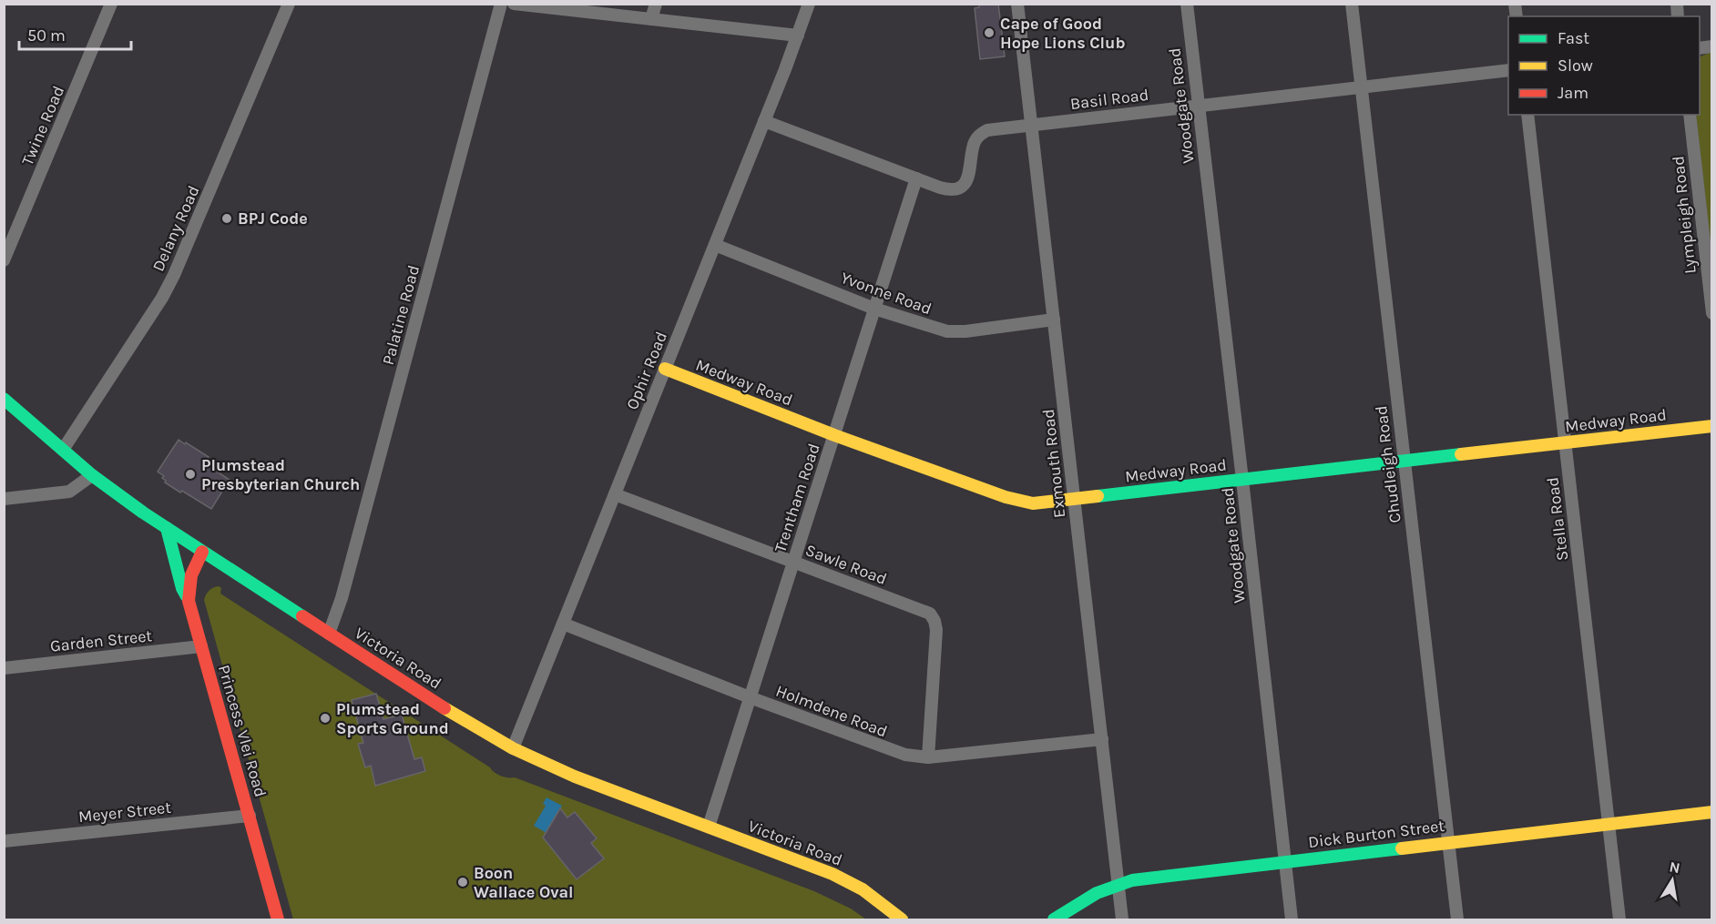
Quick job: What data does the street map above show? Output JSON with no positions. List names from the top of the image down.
{
  "streets": {
    "street": [
      "Basil Road",
      "Woodgate Road",
      "Twine Road",
      "Lympleigh Road",
      "Delany Road",
      "Yvonne Road",
      "Palatine Road",
      "Ophir Road",
      "Medway Road",
      "Exmouth Road",
      "Chudleigh Road",
      "Trentham Road",
      "Stella Road",
      "Sawle Road",
      "Garden Street",
      "Victoria Road",
      "Holmdene Road",
      "Princess Vlei Road",
      "Meyer Street",
      "Dick Burton Street"
    ]
  },
  "crossings": [
    ["Basil Road", "Woodgate Road"],
    ["Basil Road", "Ophir Road"],
    ["Basil Road", "Exmouth Road"],
    ["Basil Road", "Chudleigh Road"],
    ["Basil Road", "Trentham Road"],
    ["Woodgate Road", "Medway Road"],
    ["Woodgate Road", "Dick Burton Street"],
    ["Delany Road", "Victoria Road"],
    ["Yvonne Road", "Ophir Road"],
    ["Yvonne Road", "Exmouth Road"],
    ["Yvonne Road", "Trentham Road"],
    ["Palatine Road", "Victoria Road"],
    ["Ophir Road", "Medway Road"],
    ["Ophir Road", "Sawle Road"],
    ["Ophir Road", "Victoria Road"],
    ["Ophir Road", "Holmdene Road"],
    ["Medway Road", "Exmouth Road"],
    ["Medway Road", "Chudleigh Road"],
    ["Medway Road", "Trentham Road"],
    ["Medway Road", "Stella Road"],
    ["Exmouth Road", "Holmdene Road"],
    ["Exmouth Road", "Dick Burton Street"],
    ["Chudleigh Road", "Dick Burton Street"],
    ["Trentham Road", "Sawle Road"],
    ["Trentham Road", "Victoria Road"],
    ["Trentham Road", "Holmdene Road"],
    ["Stella Road", "Dick Burton Street"],
    ["Sawle Road", "Holmdene Road"],
    ["Garden Street", "Princess Vlei Road"],
    ["Victoria Road", "Princess Vlei Road"],
    ["Princess Vlei Road", "Meyer Street"]
  ],
  "places": [
    "Cape of Good Hope Lions Club",
    "BPJ Code",
    "Plumstead Presbyterian Church",
    "Plumstead Sports Ground",
    "Boon Wallace Oval"
  ],
  "legend": ["Fast", "Slow", "Jam"],
  "scale_bar": "50 m",
  "north": "top"
}
